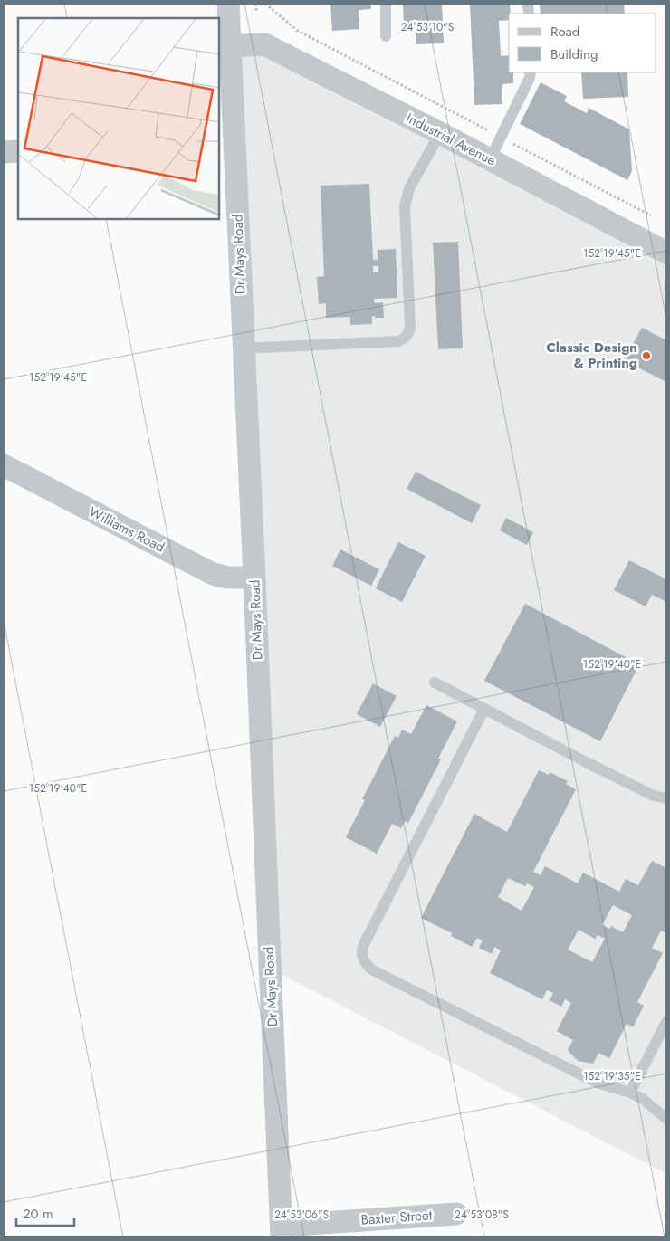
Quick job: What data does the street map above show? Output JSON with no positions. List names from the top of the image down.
{
  "streets": {
    "street": [
      "Industrial Avenue",
      "Dr Mays Road",
      "Williams Road",
      "Baxter Street"
    ]
  },
  "crossings": [
    ["Industrial Avenue", "Dr Mays Road"],
    ["Dr Mays Road", "Williams Road"],
    ["Dr Mays Road", "Baxter Street"]
  ],
  "places": ["Classic Design & Printing"],
  "legend": ["Road", "Building"],
  "scale_bar": "20 m",
  "coordinates": [
    "24°53'10\"S",
    "152°19'45\"E",
    "152°19'40\"E",
    "152°19'35\"E",
    "24°53'06\"S",
    "24°53'08\"S"
  ]
}
